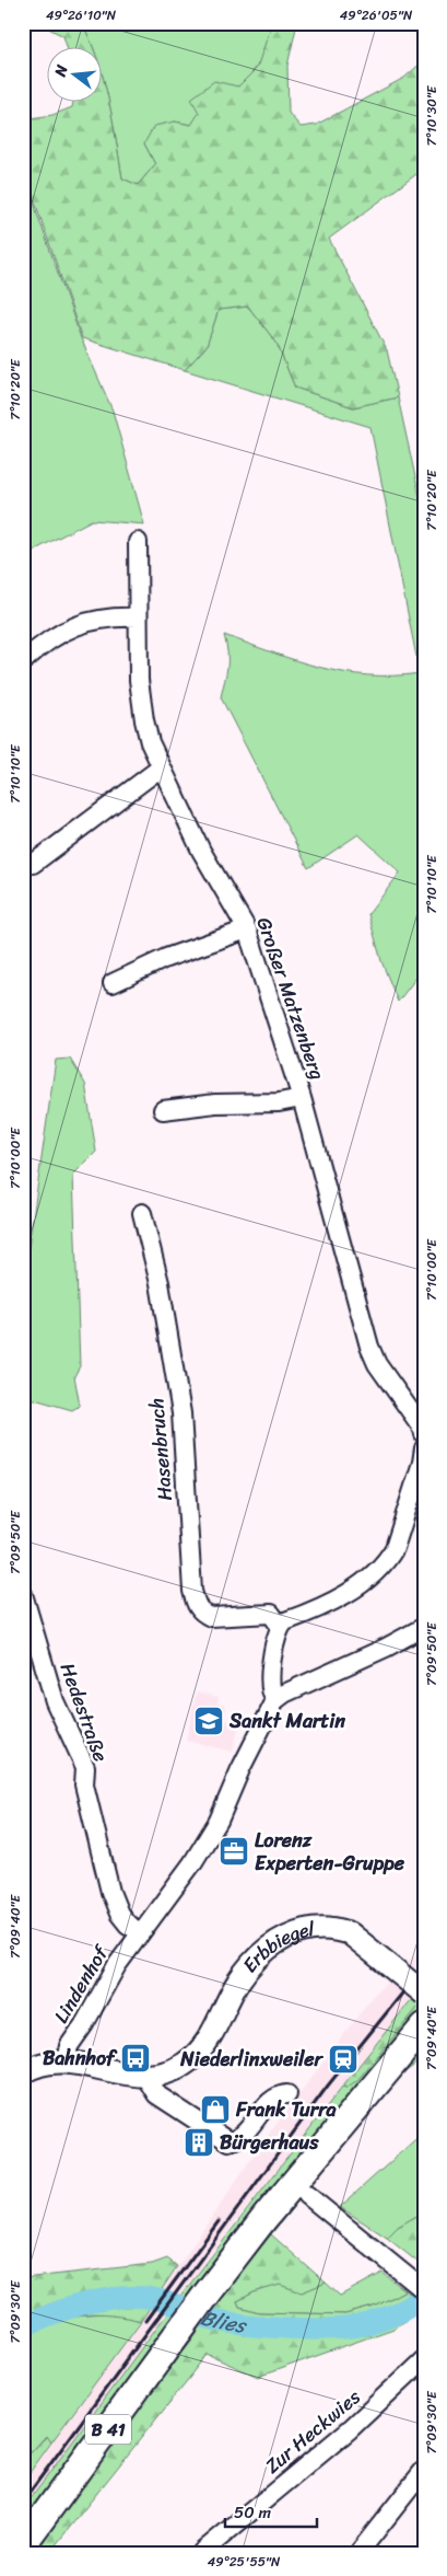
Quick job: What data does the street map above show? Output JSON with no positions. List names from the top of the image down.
{
  "streets": {
    "highway": ["B 41"],
    "main road": ["Erbbiegel"],
    "street": [
      "Großer Matzenberg",
      "Hasenbruch",
      "Hedestraße",
      "Lindenhof",
      "Zur Heckwies"
    ]
  },
  "crossings": [
    ["Hedestraße", "Lindenhof"]
  ],
  "water": ["Blies"],
  "places": {
    "school or university": ["Sankt Martin"],
    "office": ["Lorenz Experten-Gruppe"],
    "bus stop": ["Bahnhof"],
    "station": ["Niederlinxweiler"],
    "shop": ["Frank Turra"],
    "building": ["Bürgerhaus"]
  },
  "scale_bar": "50 m",
  "north": "left",
  "coordinates": [
    "49°26'10\"N",
    "49°26'05\"N",
    "7°10'30\"E",
    "7°10'20\"E",
    "7°10'10\"E",
    "7°10'00\"E",
    "7°09'50\"E",
    "7°09'40\"E",
    "7°09'30\"E",
    "49°25'55\"N"
  ]
}
